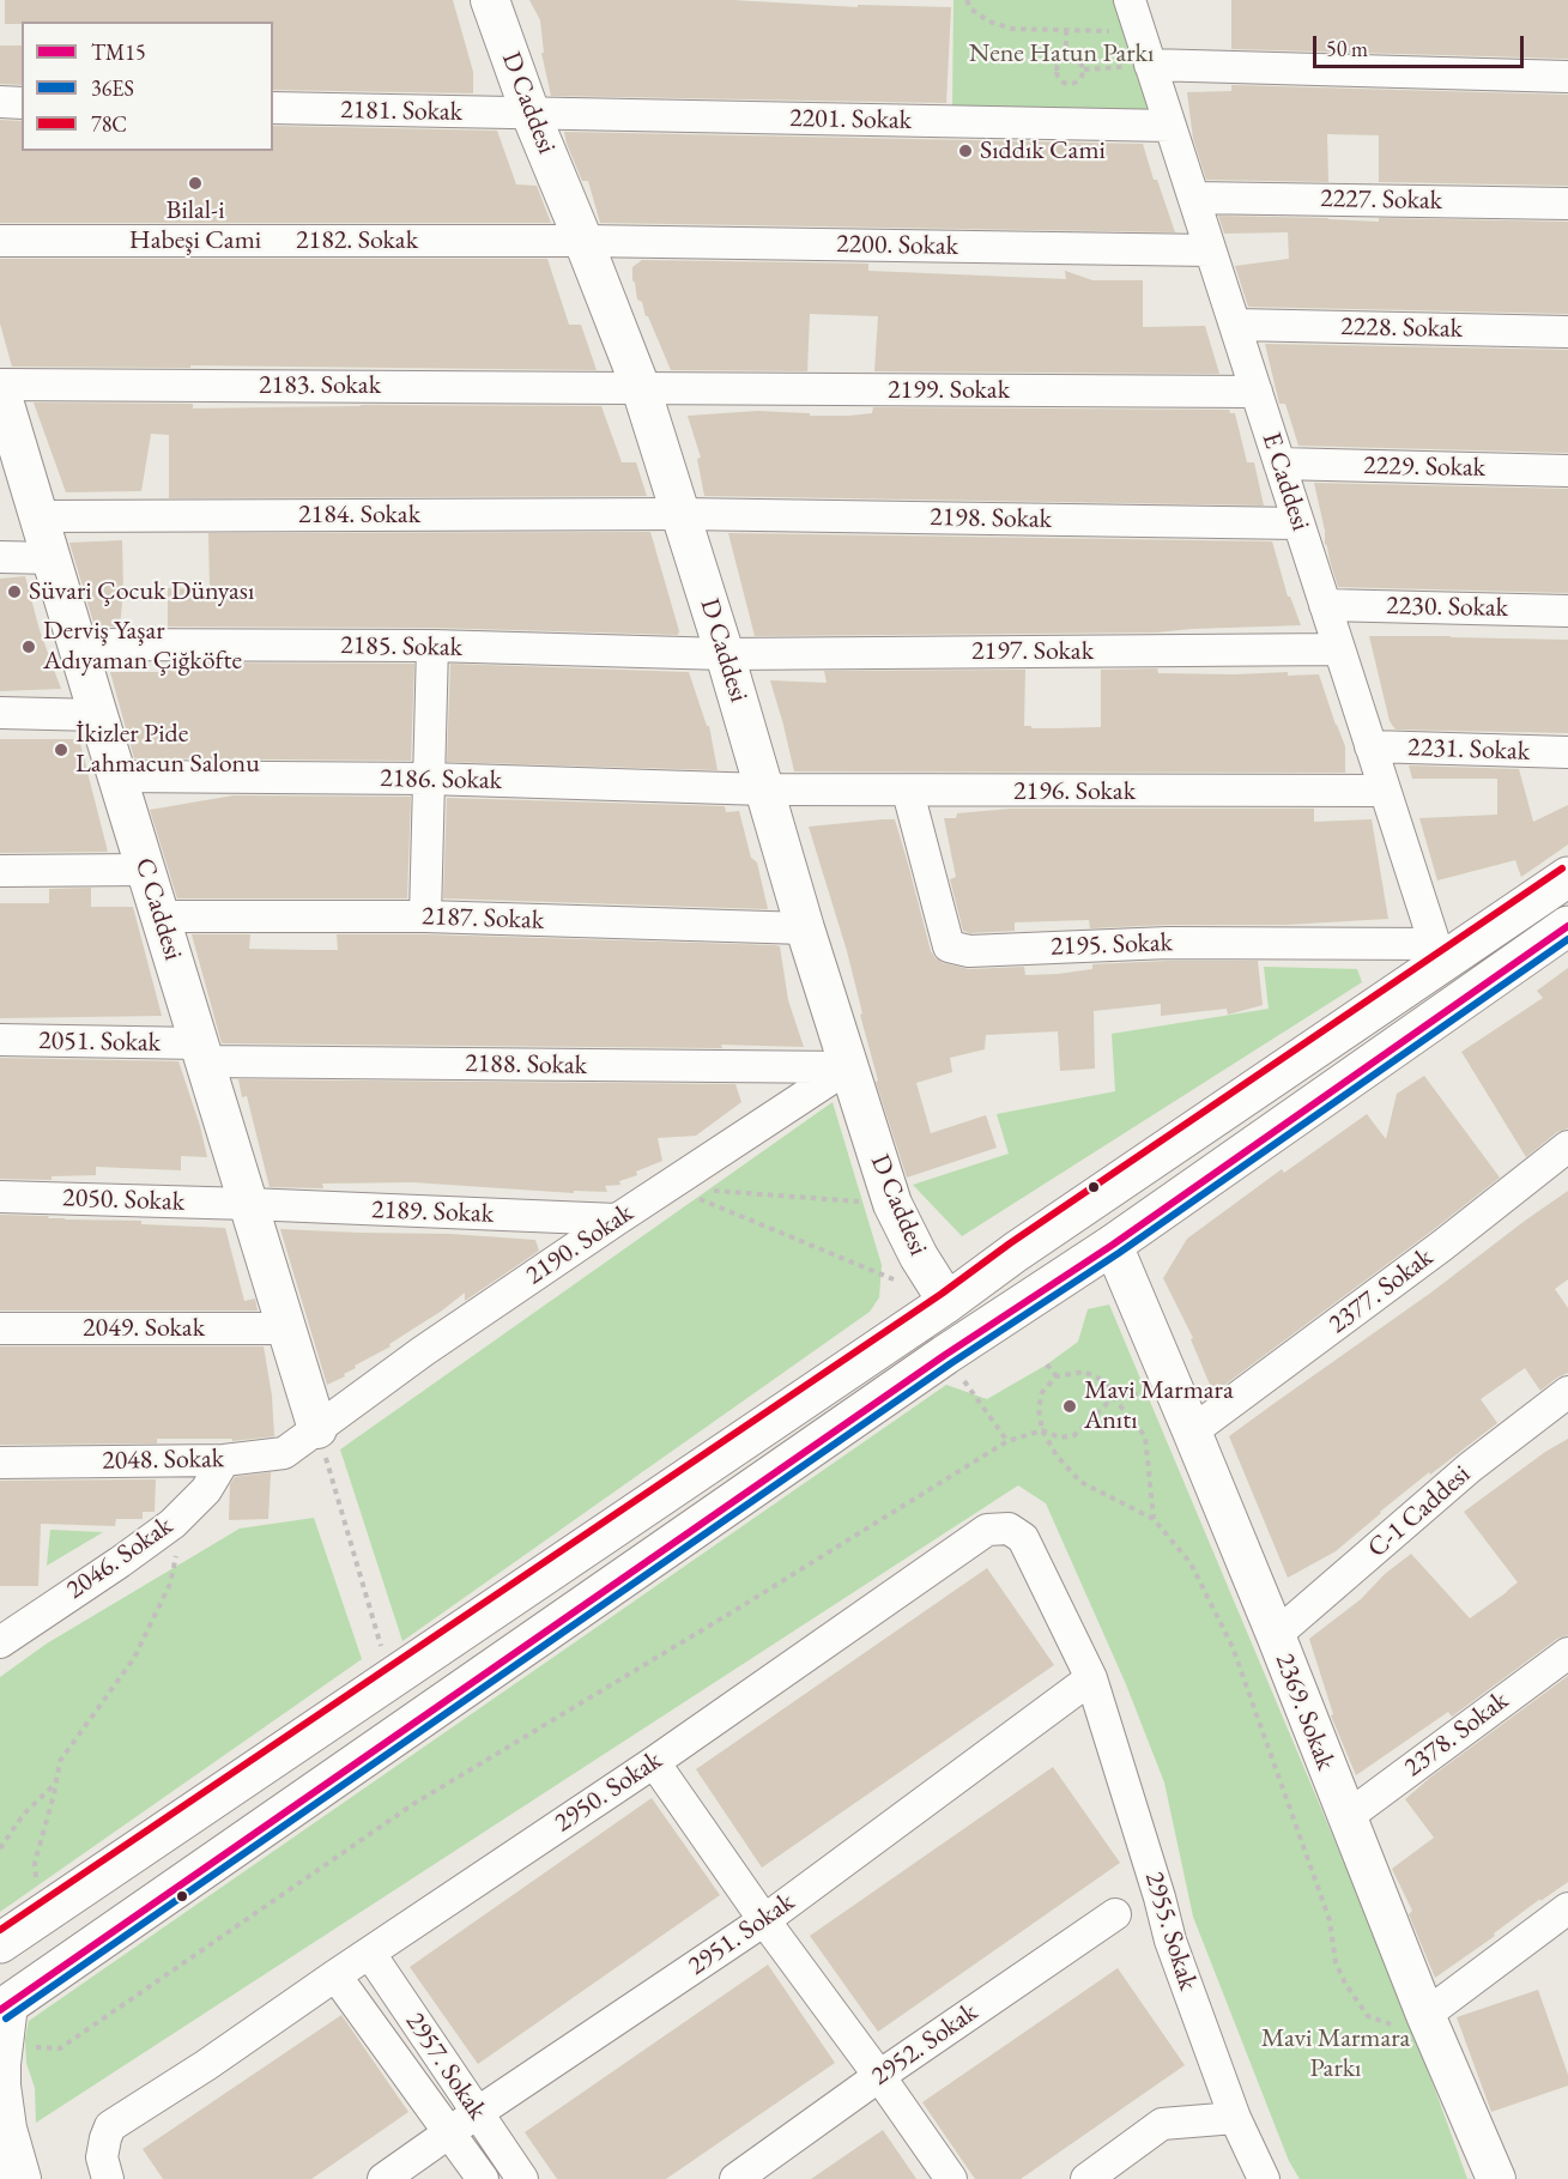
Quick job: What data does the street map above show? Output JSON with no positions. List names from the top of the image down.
{
  "streets": {
    "street": [
      "D Caddesi",
      "2181. Sokak",
      "2201. Sokak",
      "2227. Sokak",
      "2182. Sokak",
      "2200. Sokak",
      "2228. Sokak",
      "2183. Sokak",
      "2199. Sokak",
      "2229. Sokak",
      "E Caddesi",
      "2184. Sokak",
      "2198. Sokak",
      "2230. Sokak",
      "2185. Sokak",
      "2197. Sokak",
      "2231. Sokak",
      "2186. Sokak",
      "2196. Sokak",
      "C Caddesi",
      "2187. Sokak",
      "2195. Sokak",
      "2051. Sokak",
      "2188. Sokak",
      "2050. Sokak",
      "2189. Sokak",
      "2190. Sokak",
      "2377. Sokak",
      "2049. Sokak",
      "2048. Sokak",
      "C-1 Caddesi",
      "2046. Sokak",
      "2369. Sokak",
      "2378. Sokak",
      "2950. Sokak",
      "2955. Sokak",
      "2951. Sokak",
      "2952. Sokak",
      "2957. Sokak"
    ]
  },
  "crossings": [
    ["D Caddesi", "2181. Sokak"],
    ["D Caddesi", "2201. Sokak"],
    ["D Caddesi", "2182. Sokak"],
    ["D Caddesi", "2200. Sokak"],
    ["D Caddesi", "2183. Sokak"],
    ["D Caddesi", "2199. Sokak"],
    ["D Caddesi", "2184. Sokak"],
    ["D Caddesi", "2198. Sokak"],
    ["D Caddesi", "2185. Sokak"],
    ["D Caddesi", "2197. Sokak"],
    ["D Caddesi", "2186. Sokak"],
    ["D Caddesi", "2196. Sokak"],
    ["D Caddesi", "2187. Sokak"],
    ["D Caddesi", "2188. Sokak"],
    ["D Caddesi", "2190. Sokak"],
    ["2181. Sokak", "2201. Sokak"],
    ["2201. Sokak", "E Caddesi"],
    ["2227. Sokak", "E Caddesi"],
    ["2182. Sokak", "2200. Sokak"],
    ["2200. Sokak", "E Caddesi"],
    ["2228. Sokak", "E Caddesi"],
    ["2183. Sokak", "2199. Sokak"],
    ["2183. Sokak", "C Caddesi"],
    ["2199. Sokak", "E Caddesi"],
    ["2229. Sokak", "E Caddesi"],
    ["E Caddesi", "2198. Sokak"],
    ["E Caddesi", "2230. Sokak"],
    ["E Caddesi", "2197. Sokak"],
    ["E Caddesi", "2231. Sokak"],
    ["E Caddesi", "2196. Sokak"],
    ["E Caddesi", "2195. Sokak"],
    ["2184. Sokak", "2198. Sokak"],
    ["2184. Sokak", "C Caddesi"],
    ["2185. Sokak", "2197. Sokak"],
    ["2185. Sokak", "C Caddesi"],
    ["2186. Sokak", "2196. Sokak"],
    ["2186. Sokak", "C Caddesi"],
    ["2196. Sokak", "2195. Sokak"],
    ["C Caddesi", "2187. Sokak"],
    ["C Caddesi", "2051. Sokak"],
    ["C Caddesi", "2188. Sokak"],
    ["C Caddesi", "2050. Sokak"],
    ["C Caddesi", "2189. Sokak"],
    ["C Caddesi", "2190. Sokak"],
    ["C Caddesi", "2049. Sokak"],
    ["C Caddesi", "2048. Sokak"],
    ["2051. Sokak", "2188. Sokak"],
    ["2188. Sokak", "2190. Sokak"],
    ["2050. Sokak", "2189. Sokak"],
    ["2189. Sokak", "2190. Sokak"],
    ["2190. Sokak", "2048. Sokak"],
    ["2377. Sokak", "2369. Sokak"],
    ["2048. Sokak", "2046. Sokak"],
    ["C-1 Caddesi", "2369. Sokak"],
    ["2369. Sokak", "2378. Sokak"],
    ["2950. Sokak", "2955. Sokak"],
    ["2950. Sokak", "2951. Sokak"],
    ["2950. Sokak", "2957. Sokak"],
    ["2955. Sokak", "2951. Sokak"],
    ["2951. Sokak", "2957. Sokak"]
  ],
  "parks": ["Nene Hatun Parkı", "Mavi Marmara Parkı"],
  "places": [
    "Sıddık Cami",
    "Bilal-i Habeşi Cami",
    "Süvari Çocuk Dünyası",
    "Derviş Yaşar Adıyaman Çiğköfte",
    "İkizler Pide Lahmacun Salonu",
    "Mavi Marmara Anıtı"
  ],
  "lines": ["transit line 78C", "transit line TM15", "transit line 36ES"],
  "legend": ["TM15", "36ES", "78C"],
  "scale_bar": "50 m"
}
